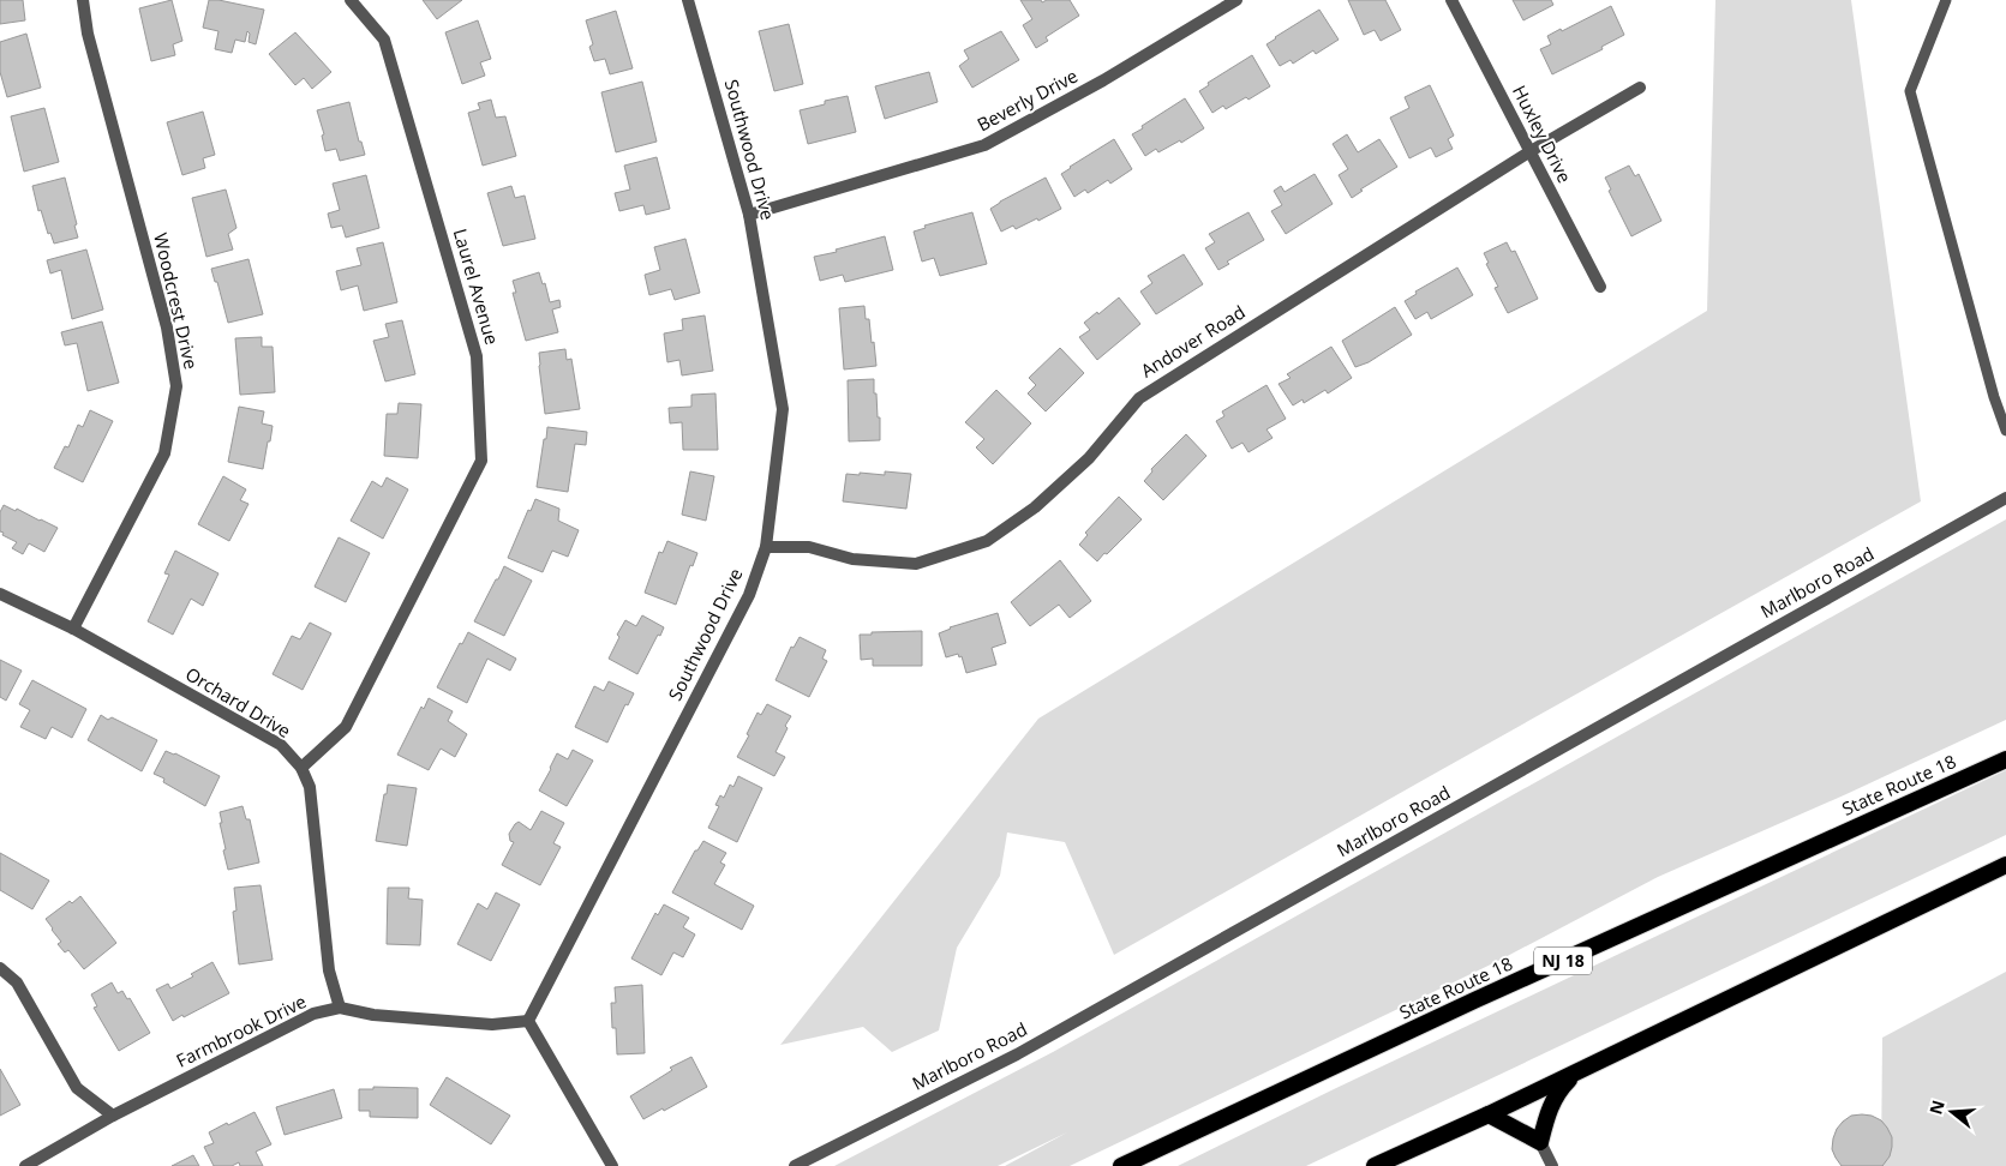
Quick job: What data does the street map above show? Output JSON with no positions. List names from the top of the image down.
{
  "streets": {
    "highway": ["State Route 18", "NJ 18"],
    "street": [
      "Beverly Drive",
      "Huxley Drive",
      "Southwood Drive",
      "Laurel Avenue",
      "Woodcrest Drive",
      "Andover Road",
      "Marlboro Road",
      "Orchard Drive",
      "Farmbrook Drive"
    ]
  },
  "crossings": [
    ["Beverly Drive", "Southwood Drive"],
    ["Huxley Drive", "Andover Road"],
    ["Southwood Drive", "Andover Road"],
    ["Southwood Drive", "Farmbrook Drive"],
    ["Laurel Avenue", "Orchard Drive"],
    ["Woodcrest Drive", "Orchard Drive"],
    ["Orchard Drive", "Farmbrook Drive"]
  ],
  "north": "left"
}
